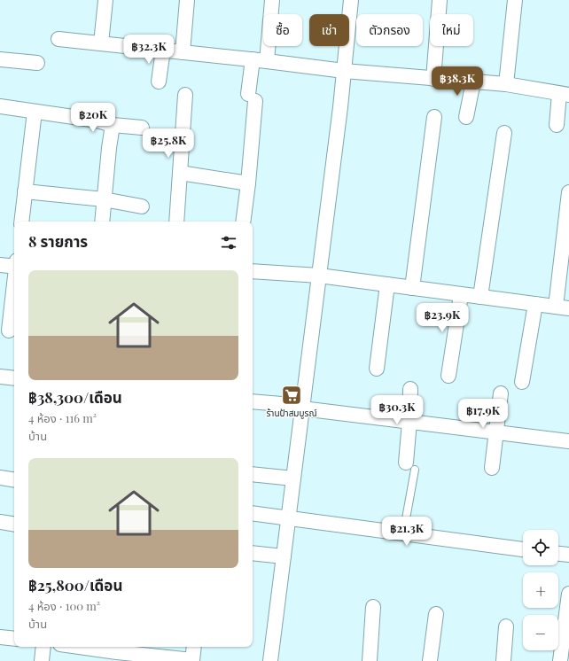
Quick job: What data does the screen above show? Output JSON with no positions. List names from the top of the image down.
{
  "places": {
    "supermarket": ["ร้านป้าสมบูรณ์"]
  },
  "page": {
    "chip": [
      "ซื้อ",
      "เช่า",
      "ตัวกรอง",
      "ใหม่"
    ],
    "price": [
      "฿32.3K",
      "฿38.3K",
      "฿20K",
      "฿25.8K",
      "฿23.9K",
      "฿30.3K",
      "฿17.9K",
      "฿21.3K"
    ],
    "heading": "8 รายการ",
    "list": [
      {
        "name": "฿38,300/เดือน",
        "note": "4 ห้อง · 116 m² · บ้าน"
      },
      {
        "name": "฿25,800/เดือน",
        "note": "4 ห้อง · 100 m² · บ้าน"
      }
    ],
    "map_buttons": ["+", "−"]
  }
}
